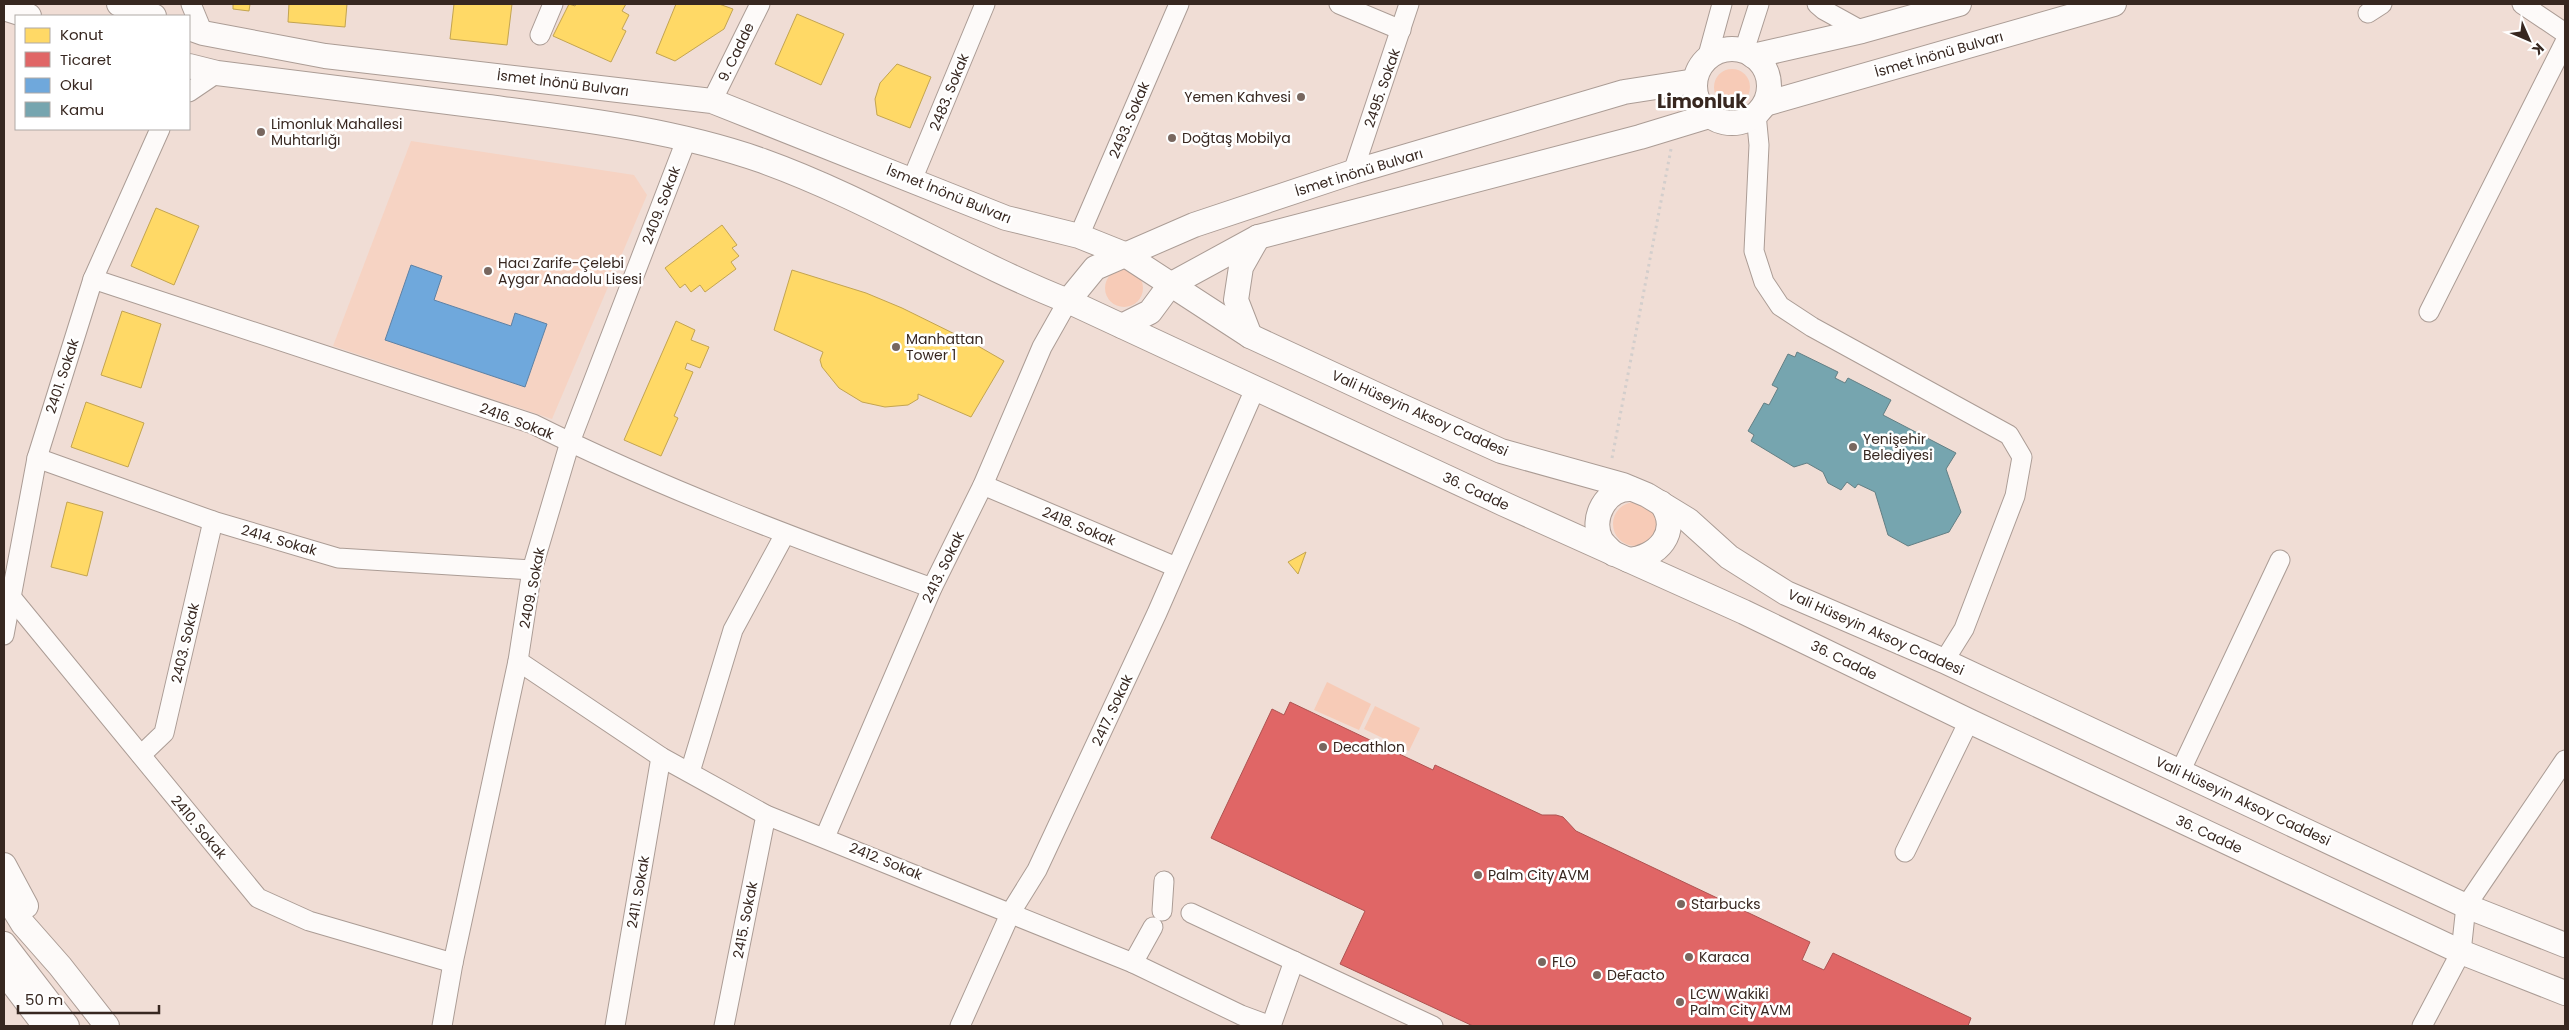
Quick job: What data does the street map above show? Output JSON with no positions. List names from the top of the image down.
{
  "streets": {
    "main road": ["İsmet İnönü Bulvarı", "Vali Hüseyin Aksoy Caddesi", "36. Cadde"],
    "street": [
      "9. Cadde",
      "2495. Sokak",
      "2483. Sokak",
      "2493. Sokak",
      "2409. Sokak",
      "2401. Sokak",
      "2416. Sokak",
      "2418. Sokak",
      "2414. Sokak",
      "2413. Sokak",
      "2403. Sokak",
      "2417. Sokak",
      "2410. Sokak",
      "2412. Sokak",
      "2411. Sokak",
      "2415. Sokak"
    ]
  },
  "crossings": [
    ["9. Cadde", "İsmet İnönü Bulvarı"],
    ["İsmet İnönü Bulvarı", "2495. Sokak"],
    ["İsmet İnönü Bulvarı", "2483. Sokak"],
    ["İsmet İnönü Bulvarı", "2493. Sokak"],
    ["İsmet İnönü Bulvarı", "Vali Hüseyin Aksoy Caddesi"],
    ["2409. Sokak", "2416. Sokak"],
    ["2409. Sokak", "2414. Sokak"],
    ["2409. Sokak", "2410. Sokak"],
    ["2409. Sokak", "2412. Sokak"],
    ["2401. Sokak", "2416. Sokak"],
    ["2401. Sokak", "2414. Sokak"],
    ["2401. Sokak", "2410. Sokak"],
    ["Vali Hüseyin Aksoy Caddesi", "36. Cadde"],
    ["2416. Sokak", "2413. Sokak"],
    ["36. Cadde", "2417. Sokak"],
    ["2418. Sokak", "2413. Sokak"],
    ["2418. Sokak", "2417. Sokak"],
    ["2414. Sokak", "2403. Sokak"],
    ["2413. Sokak", "2412. Sokak"],
    ["2403. Sokak", "2410. Sokak"],
    ["2417. Sokak", "2412. Sokak"],
    ["2412. Sokak", "2411. Sokak"],
    ["2412. Sokak", "2415. Sokak"]
  ],
  "districts": ["Limonluk"],
  "places": [
    "Yemen Kahvesi",
    "Limonluk Mahallesi Muhtarlığı",
    "Doğtaş Mobilya",
    "Hacı Zarife-Çelebi Aygar Anadolu Lisesi",
    "Manhattan Tower 1",
    "Yenişehir Belediyesi",
    "Decathlon",
    "Palm City AVM",
    "Starbucks",
    "Karaca",
    "FLO",
    "DeFacto",
    "LCW Wakiki Palm City AVM"
  ],
  "legend": [
    "Konut",
    "Ticaret",
    "Okul",
    "Kamu"
  ],
  "scale_bar": "50 m",
  "north": "bottom right"
}
